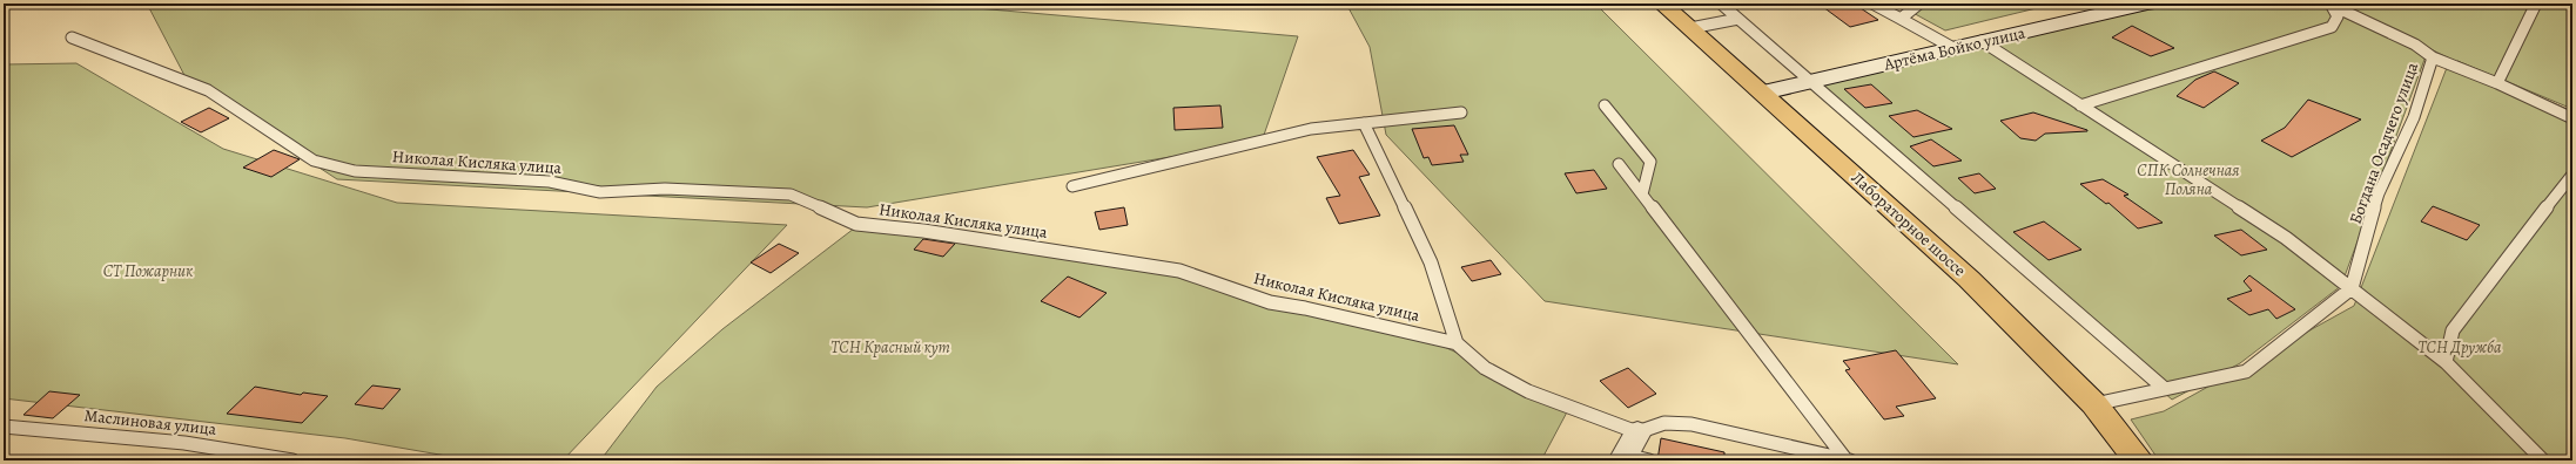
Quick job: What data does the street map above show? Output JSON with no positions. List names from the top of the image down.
{
  "streets": {
    "main road": ["Артёма Бойко улица", "Лабораторное шоссе"],
    "lane": ["Богдана Осадчего улица", "Николая Кисляка улица", "Маслиновая улица"]
  },
  "crossings": [
    ["Артёма Бойко улица", "Лабораторное шоссе"]
  ],
  "parks": [
    "СПК Солнечная Поляна",
    "СТ Пожарник",
    "ТСН Красный кут",
    "ТСН Дружба"
  ]
}
